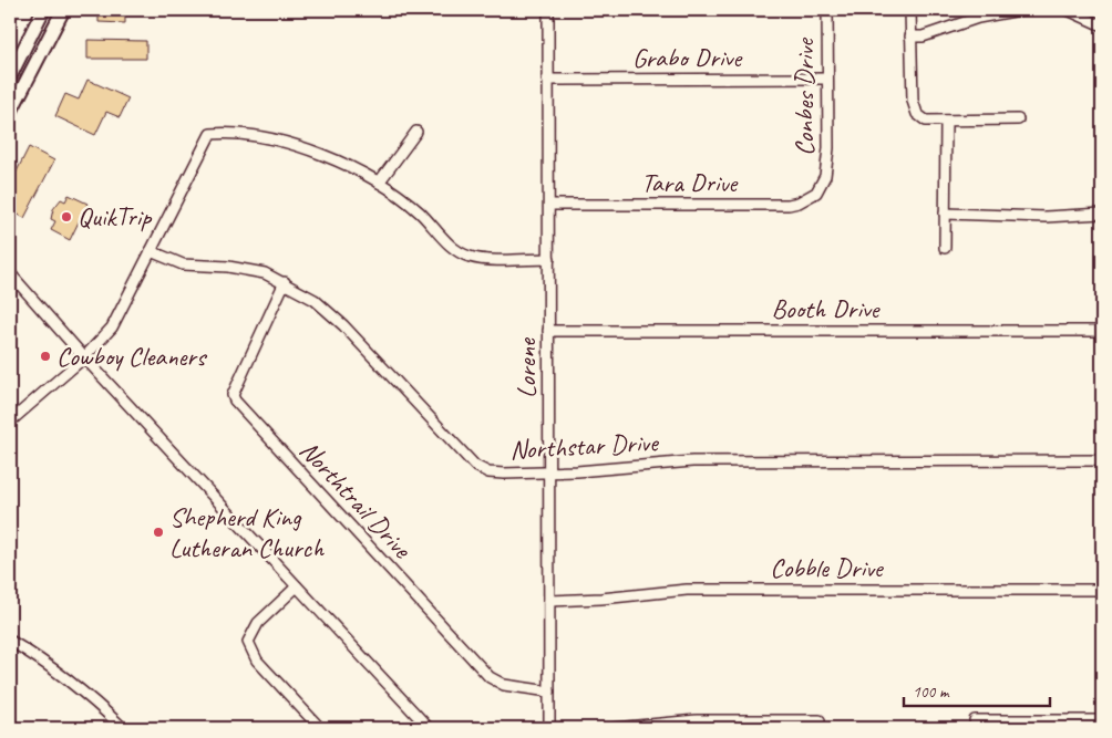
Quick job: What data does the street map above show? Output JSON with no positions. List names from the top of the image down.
{
  "streets": {
    "street": [
      "Grabo Drive",
      "Conbes Drive",
      "Tara Drive",
      "Booth Drive",
      "Lorene",
      "Northstar Drive",
      "Northtrail Drive",
      "Cobble Drive"
    ]
  },
  "crossings": [
    ["Grabo Drive", "Conbes Drive"],
    ["Grabo Drive", "Lorene"],
    ["Conbes Drive", "Tara Drive"],
    ["Tara Drive", "Lorene"],
    ["Booth Drive", "Lorene"],
    ["Lorene", "Northstar Drive"],
    ["Lorene", "Northtrail Drive"],
    ["Lorene", "Cobble Drive"],
    ["Northstar Drive", "Northtrail Drive"]
  ],
  "places": ["QuikTrip", "Cowboy Cleaners", "Shepherd King Lutheran Church"],
  "scale_bar": "100 m"
}
